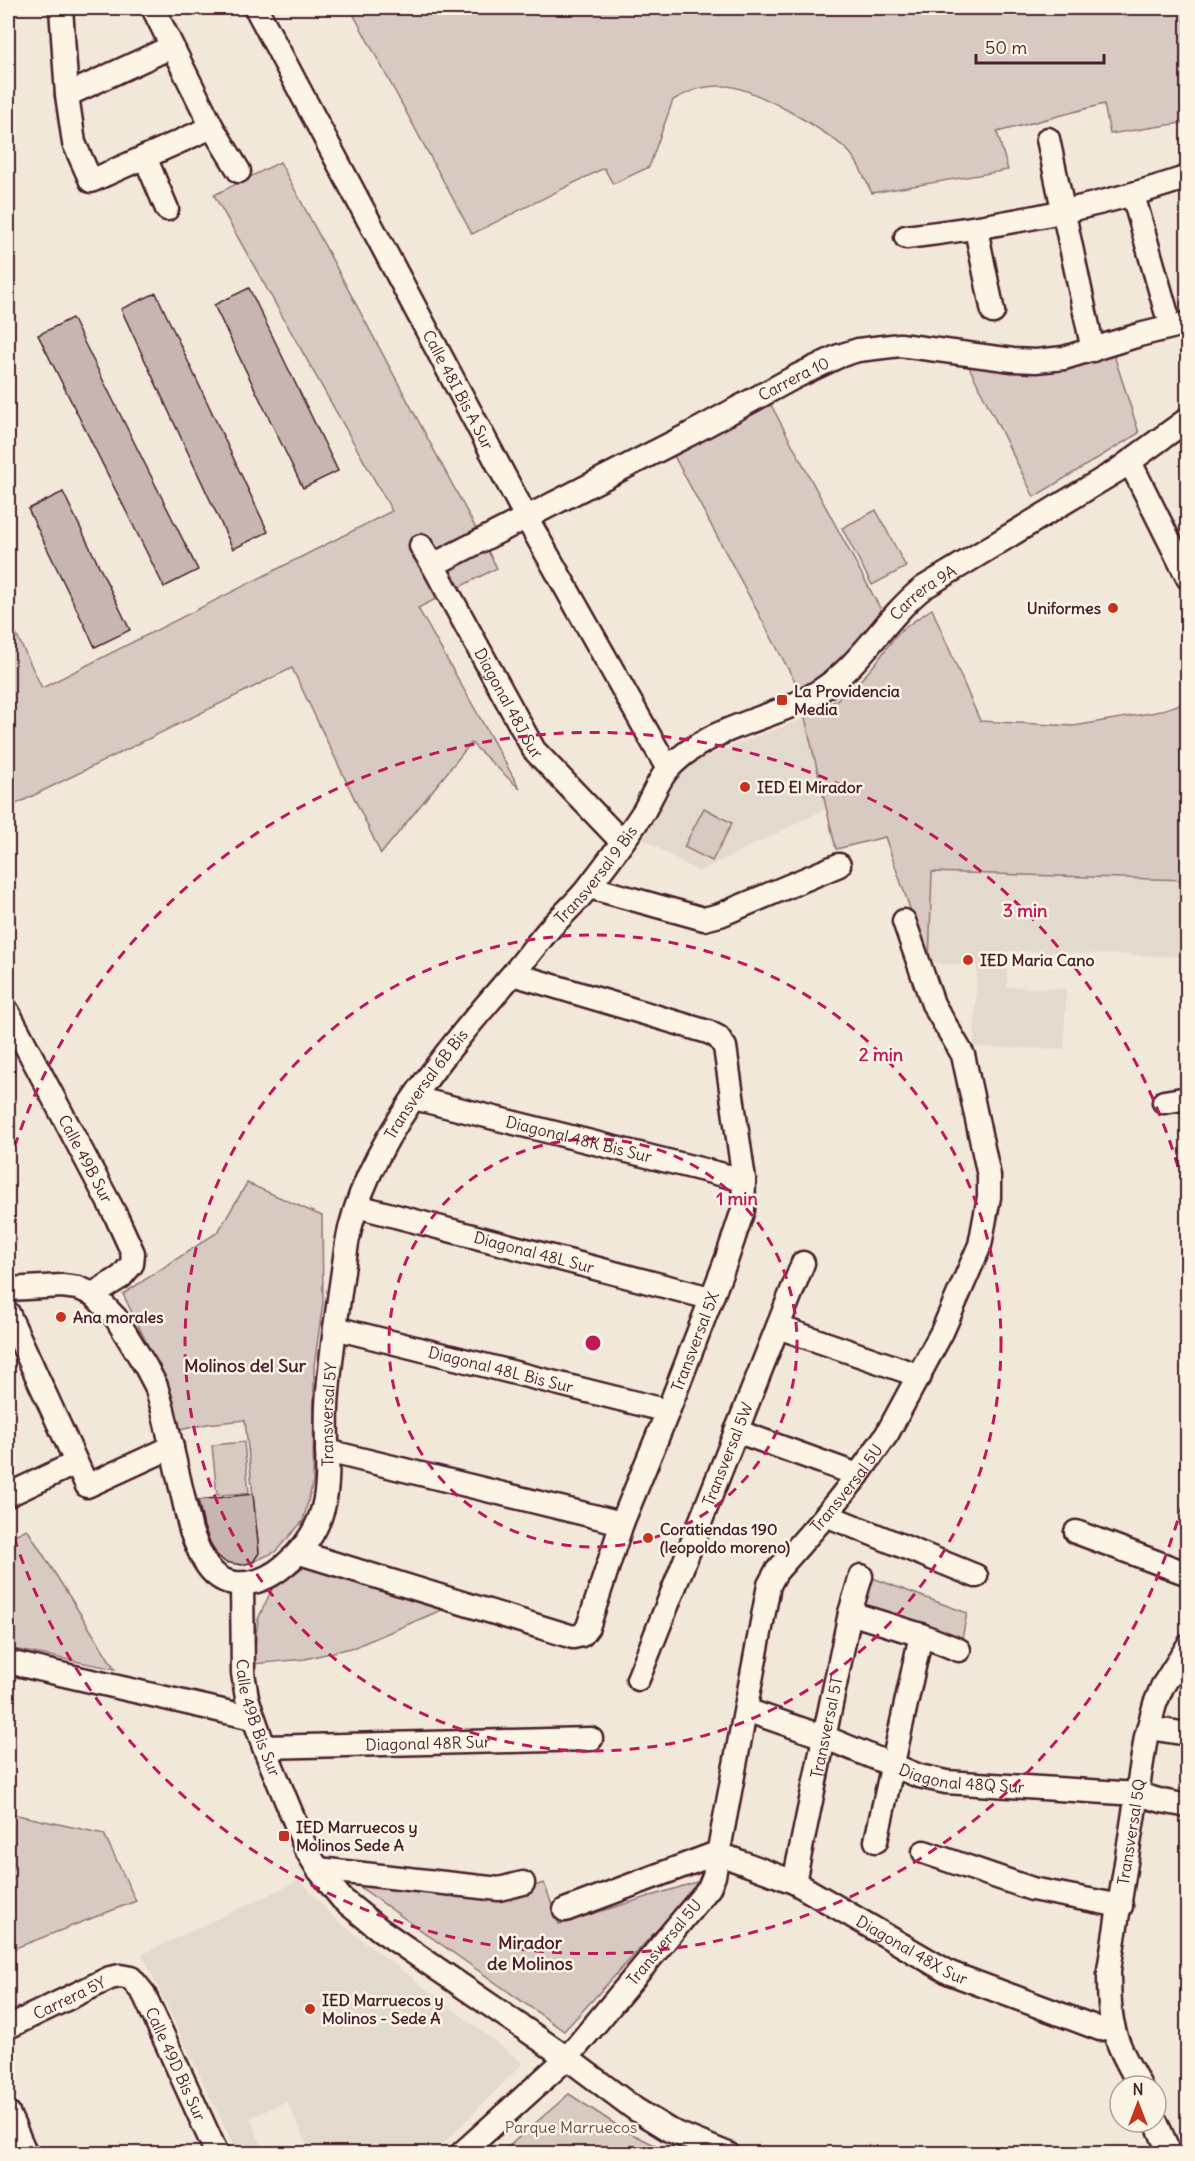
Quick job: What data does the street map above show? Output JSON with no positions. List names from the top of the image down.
{
  "streets": {
    "street": [
      "Carrera 10",
      "Calle 48I Bis A Sur",
      "Carrera 9A",
      "Diagonal 48J Sur",
      "Transversal 9 Bis",
      "Transversal 6B Bis",
      "Diagonal 48K Bis Sur",
      "Calle 49B Sur",
      "Diagonal 48L Sur",
      "Transversal 5X",
      "Diagonal 48L Bis Sur",
      "Transversal 5Y",
      "Transversal 5W",
      "Transversal 5U",
      "Calle 49B Bis Sur",
      "Transversal 5T",
      "Diagonal 48R Sur",
      "Diagonal 48Q Sur",
      "Transversal 5Q",
      "Diagonal 48X Sur",
      "Carrera 5Y",
      "Calle 49D Bis Sur"
    ]
  },
  "crossings": [
    ["Carrera 10", "Calle 48I Bis A Sur"],
    ["Carrera 10", "Diagonal 48J Sur"],
    ["Calle 48I Bis A Sur", "Carrera 9A"],
    ["Calle 48I Bis A Sur", "Transversal 9 Bis"],
    ["Carrera 9A", "Transversal 9 Bis"],
    ["Diagonal 48J Sur", "Transversal 9 Bis"],
    ["Transversal 9 Bis", "Transversal 6B Bis"],
    ["Transversal 9 Bis", "Transversal 5X"],
    ["Transversal 6B Bis", "Diagonal 48K Bis Sur"],
    ["Transversal 6B Bis", "Diagonal 48L Sur"],
    ["Transversal 6B Bis", "Transversal 5X"],
    ["Transversal 6B Bis", "Transversal 5Y"],
    ["Diagonal 48K Bis Sur", "Transversal 5X"],
    ["Diagonal 48L Sur", "Transversal 5X"],
    ["Diagonal 48L Sur", "Transversal 5Y"],
    ["Transversal 5X", "Diagonal 48L Bis Sur"],
    ["Transversal 5X", "Transversal 5Y"],
    ["Diagonal 48L Bis Sur", "Transversal 5Y"],
    ["Transversal 5Y", "Calle 49B Bis Sur"],
    ["Transversal 5U", "Calle 49B Bis Sur"],
    ["Transversal 5U", "Diagonal 48Q Sur"],
    ["Transversal 5U", "Diagonal 48X Sur"],
    ["Calle 49B Bis Sur", "Diagonal 48R Sur"],
    ["Transversal 5T", "Diagonal 48Q Sur"],
    ["Transversal 5T", "Diagonal 48X Sur"],
    ["Diagonal 48Q Sur", "Transversal 5Q"],
    ["Transversal 5Q", "Diagonal 48X Sur"],
    ["Carrera 5Y", "Calle 49D Bis Sur"]
  ],
  "districts": ["Molinos del Sur", "Mirador de Molinos"],
  "parks": ["Parque Marruecos"],
  "places": {
    "other": [
      "Uniformes",
      "IED El Mirador",
      "IED Maria Cano",
      "Ana morales",
      "Coratiendas 190 (leopoldo moreno)",
      "IED Marruecos y Molinos - Sede A"
    ],
    "transit": ["La Providencia Media", "IED Marruecos y Molinos Sede A"]
  },
  "scale_bar": "50 m",
  "north": "top",
  "rings": ["3 min", "2 min", "1 min"]
}
